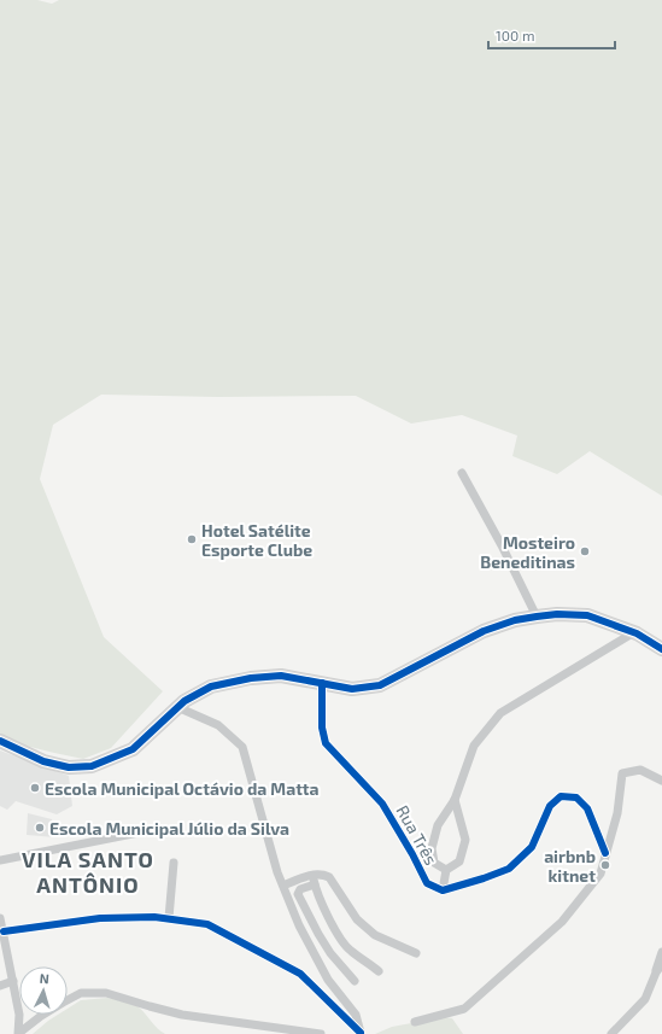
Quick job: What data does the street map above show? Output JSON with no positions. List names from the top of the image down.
{
  "streets": {
    "street": ["Rua Três"]
  },
  "districts": ["VILA SANTO ANTÔNIO"],
  "places": [
    "Hotel Satélite Esporte Clube",
    "Mosteiro Beneditinas",
    "Escola Municipal Octávio da Matta",
    "Escola Municipal Júlio da Silva",
    "airbnb kitnet"
  ],
  "scale_bar": "100 m",
  "north": "top"
}
